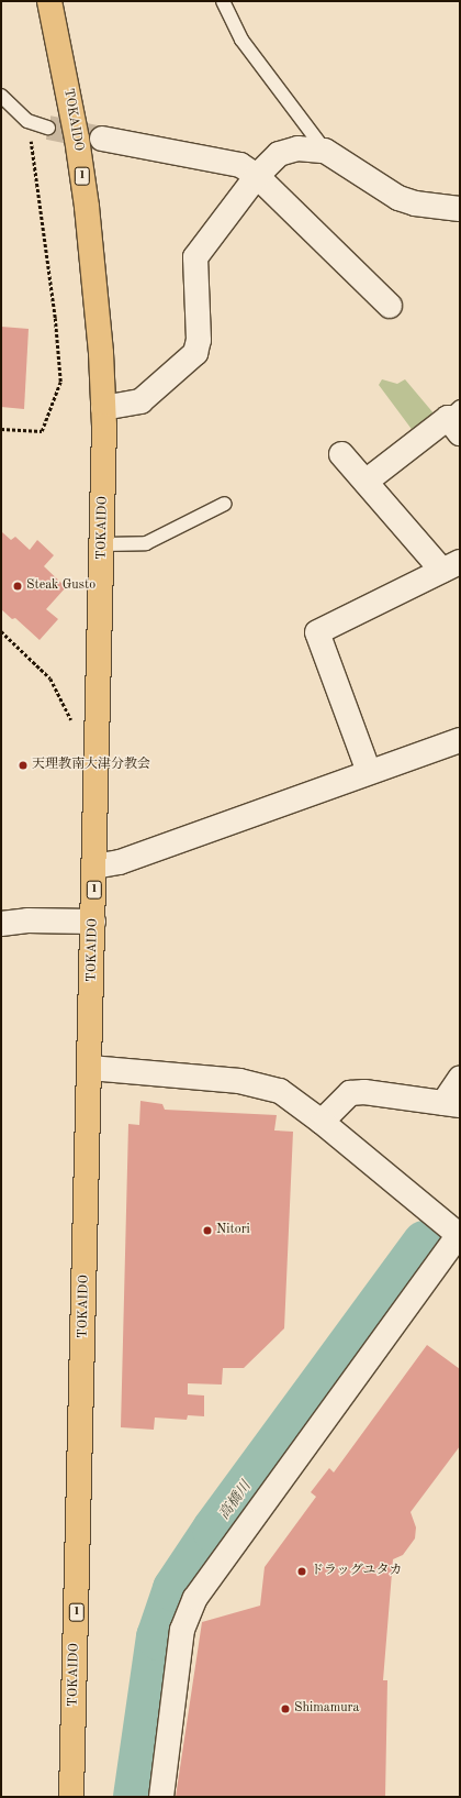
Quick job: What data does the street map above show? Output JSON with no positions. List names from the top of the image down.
{
  "streets": {
    "highway": ["TOKAIDO", "1"]
  },
  "water": ["高橋川"],
  "places": [
    "Steak Gusto",
    "天理教南大津分教会",
    "Nitori",
    "ドラッグユタカ",
    "Shimamura"
  ]
}
